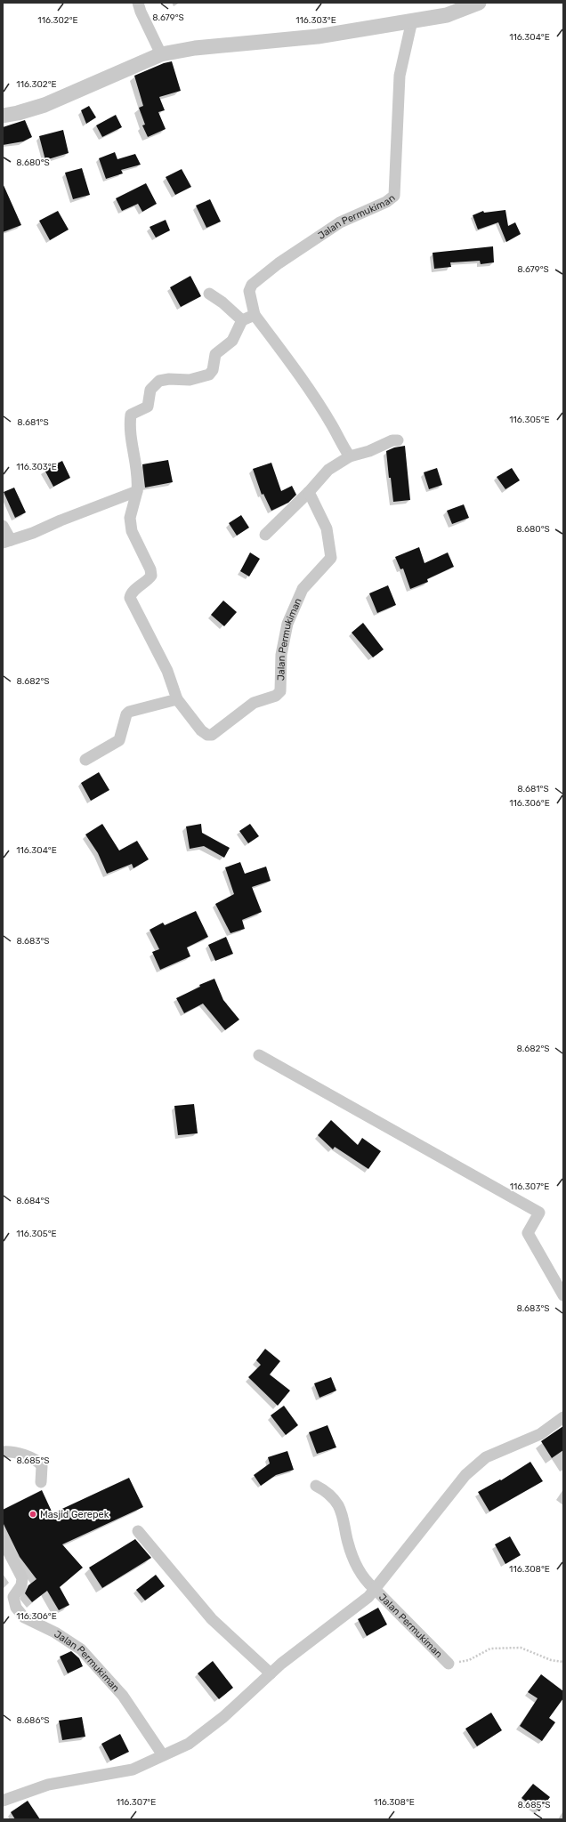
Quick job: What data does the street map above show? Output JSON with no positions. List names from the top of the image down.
{
  "streets": {
    "street": ["Jalan Permukiman"]
  },
  "places": ["Masjid Gerepek"],
  "coordinates": [
    "8.679°S",
    "116.302°E",
    "116.303°E",
    "116.304°E",
    "8.680°S",
    "116.305°E",
    "8.681°S",
    "8.682°S",
    "116.306°E",
    "8.683°S",
    "116.307°E",
    "8.684°S",
    "8.685°S",
    "116.308°E",
    "8.686°S"
  ]
}
